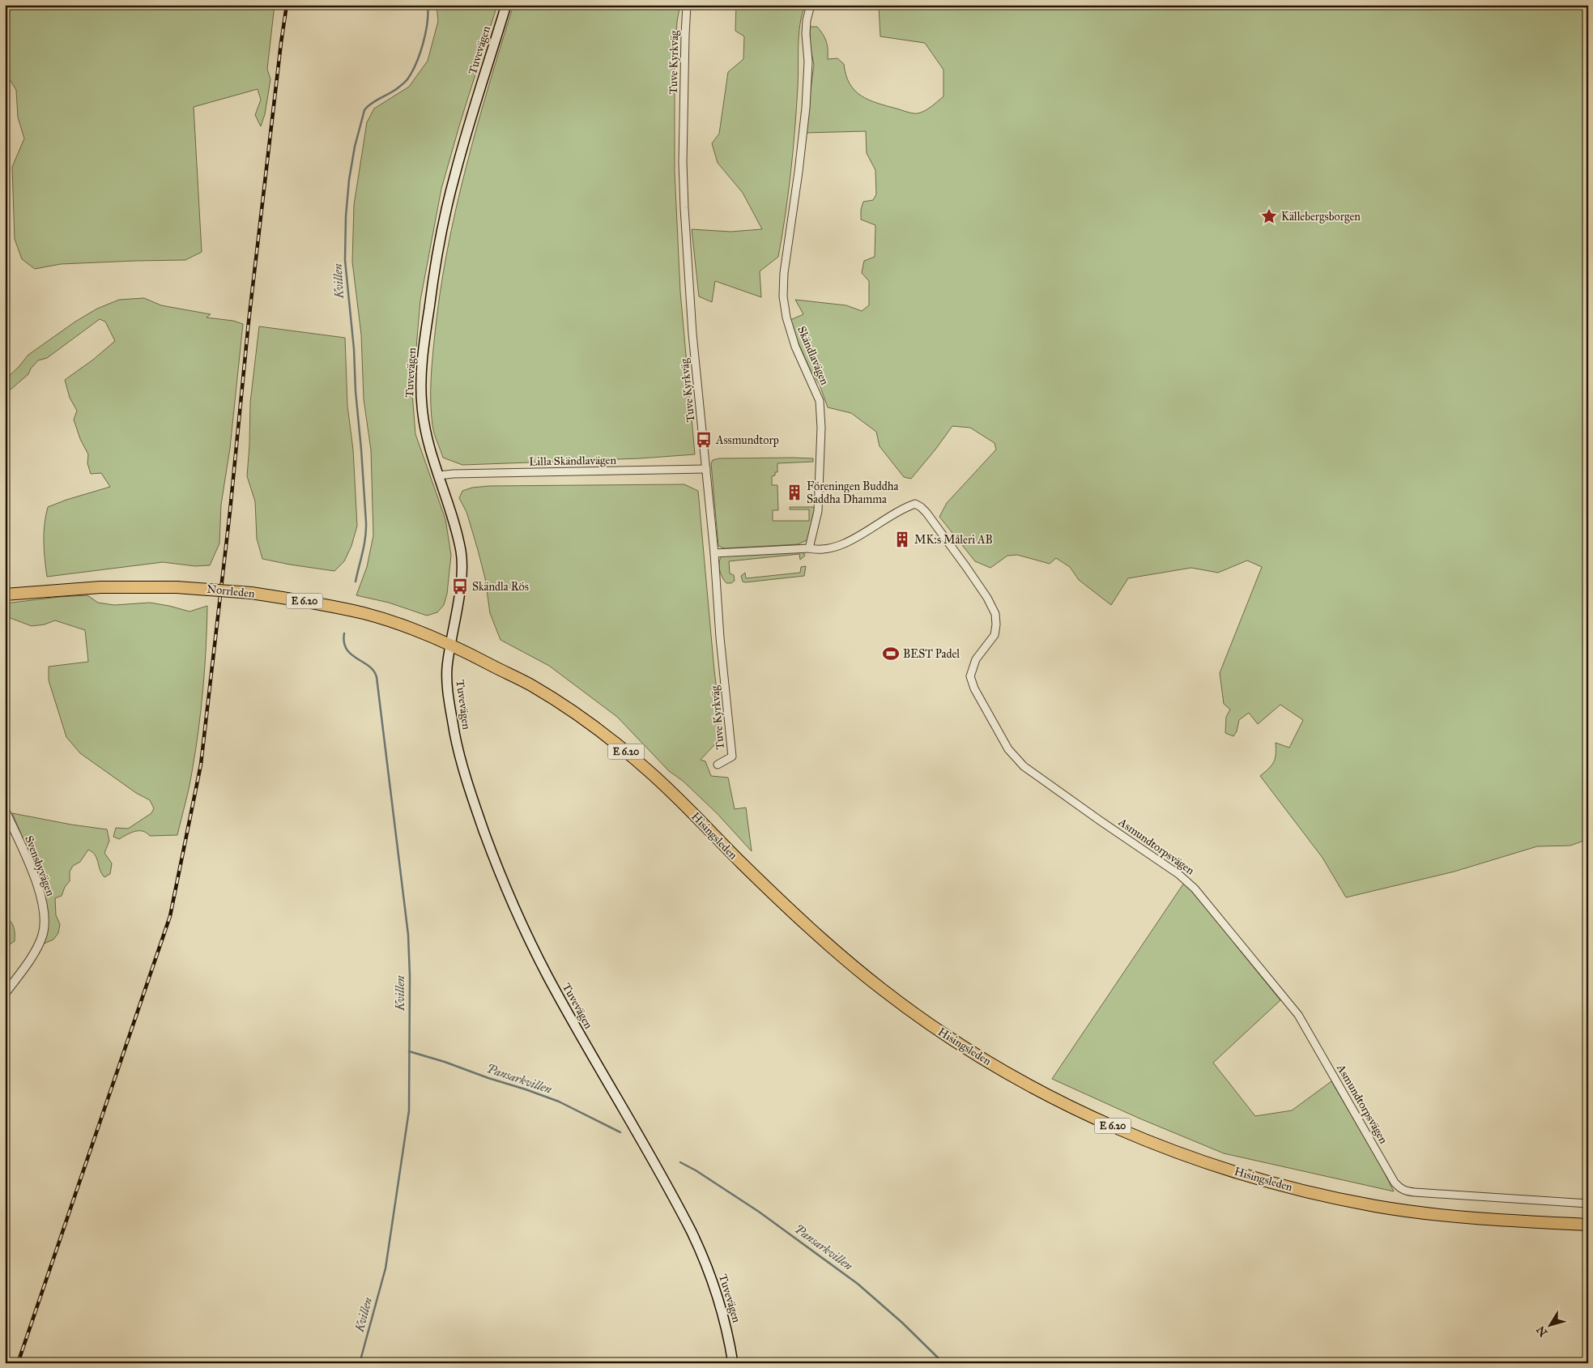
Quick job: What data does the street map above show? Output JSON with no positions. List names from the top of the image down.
{
  "streets": {
    "highway": ["Norrleden", "E 6.20", "Hisingsleden"],
    "main road": ["Tuvevägen"],
    "street": [
      "Tuve Kyrkväg",
      "Skändlavägen",
      "Lilla Skändlavägen",
      "Asmundtorpsvägen",
      "Svensbyvägen"
    ]
  },
  "crossings": [
    ["Tuvevägen", "Lilla Skändlavägen"],
    ["Tuvevägen", "Norrleden"],
    ["Tuvevägen", "Hisingsleden"],
    ["Tuve Kyrkväg", "Lilla Skändlavägen"],
    ["Skändlavägen", "Asmundtorpsvägen"],
    ["Norrleden", "Hisingsleden"]
  ],
  "water": ["Kvillen", "Pansarkvillen"],
  "places": {
    "place": ["Källebergsborgen"],
    "bus stop": ["Assmundtorp", "Skändla Rös"],
    "building": ["Föreningen Buddha Saddha Dhamma", "MK:s Måleri AB"],
    "sports": ["BEST Padel"]
  },
  "north": "bottom left"
}
